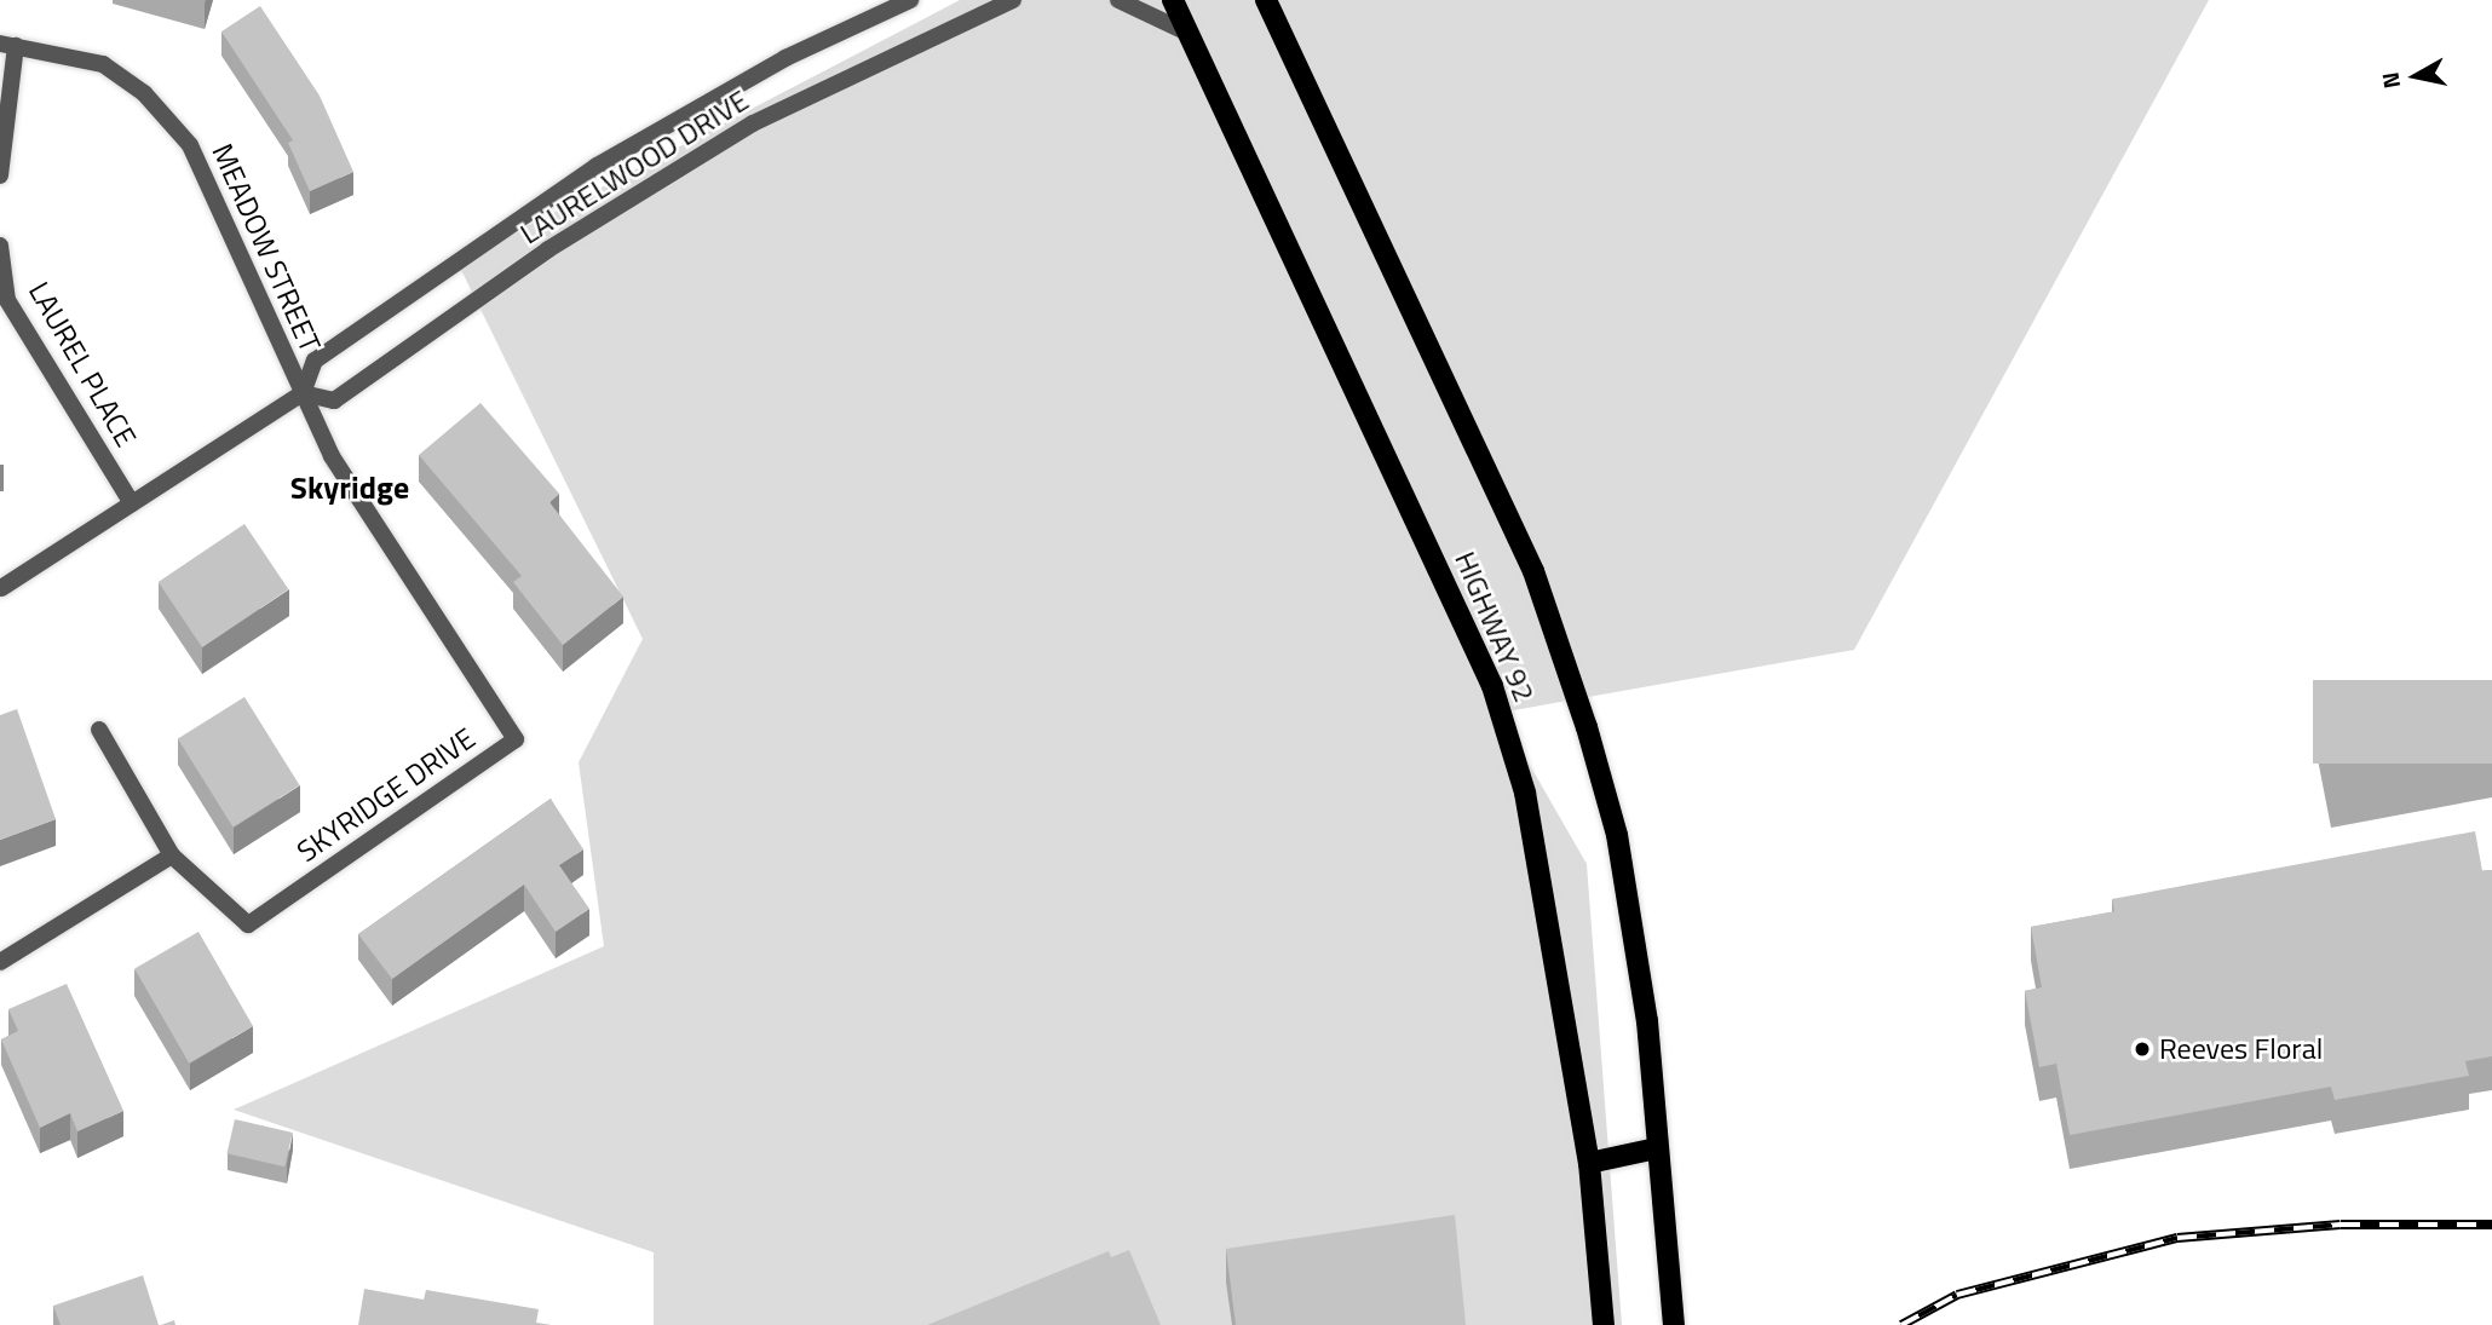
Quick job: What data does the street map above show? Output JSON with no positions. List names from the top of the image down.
{
  "streets": {
    "main road": ["HIGHWAY 92"],
    "street": [
      "LAURELWOOD DRIVE",
      "MEADOW STREET",
      "LAUREL PLACE",
      "SKYRIDGE DRIVE"
    ]
  },
  "crossings": [
    ["LAURELWOOD DRIVE", "MEADOW STREET"],
    ["LAURELWOOD DRIVE", "SKYRIDGE DRIVE"],
    ["MEADOW STREET", "SKYRIDGE DRIVE"]
  ],
  "districts": ["Skyridge"],
  "places": ["Reeves Floral"],
  "north": "left"
}
